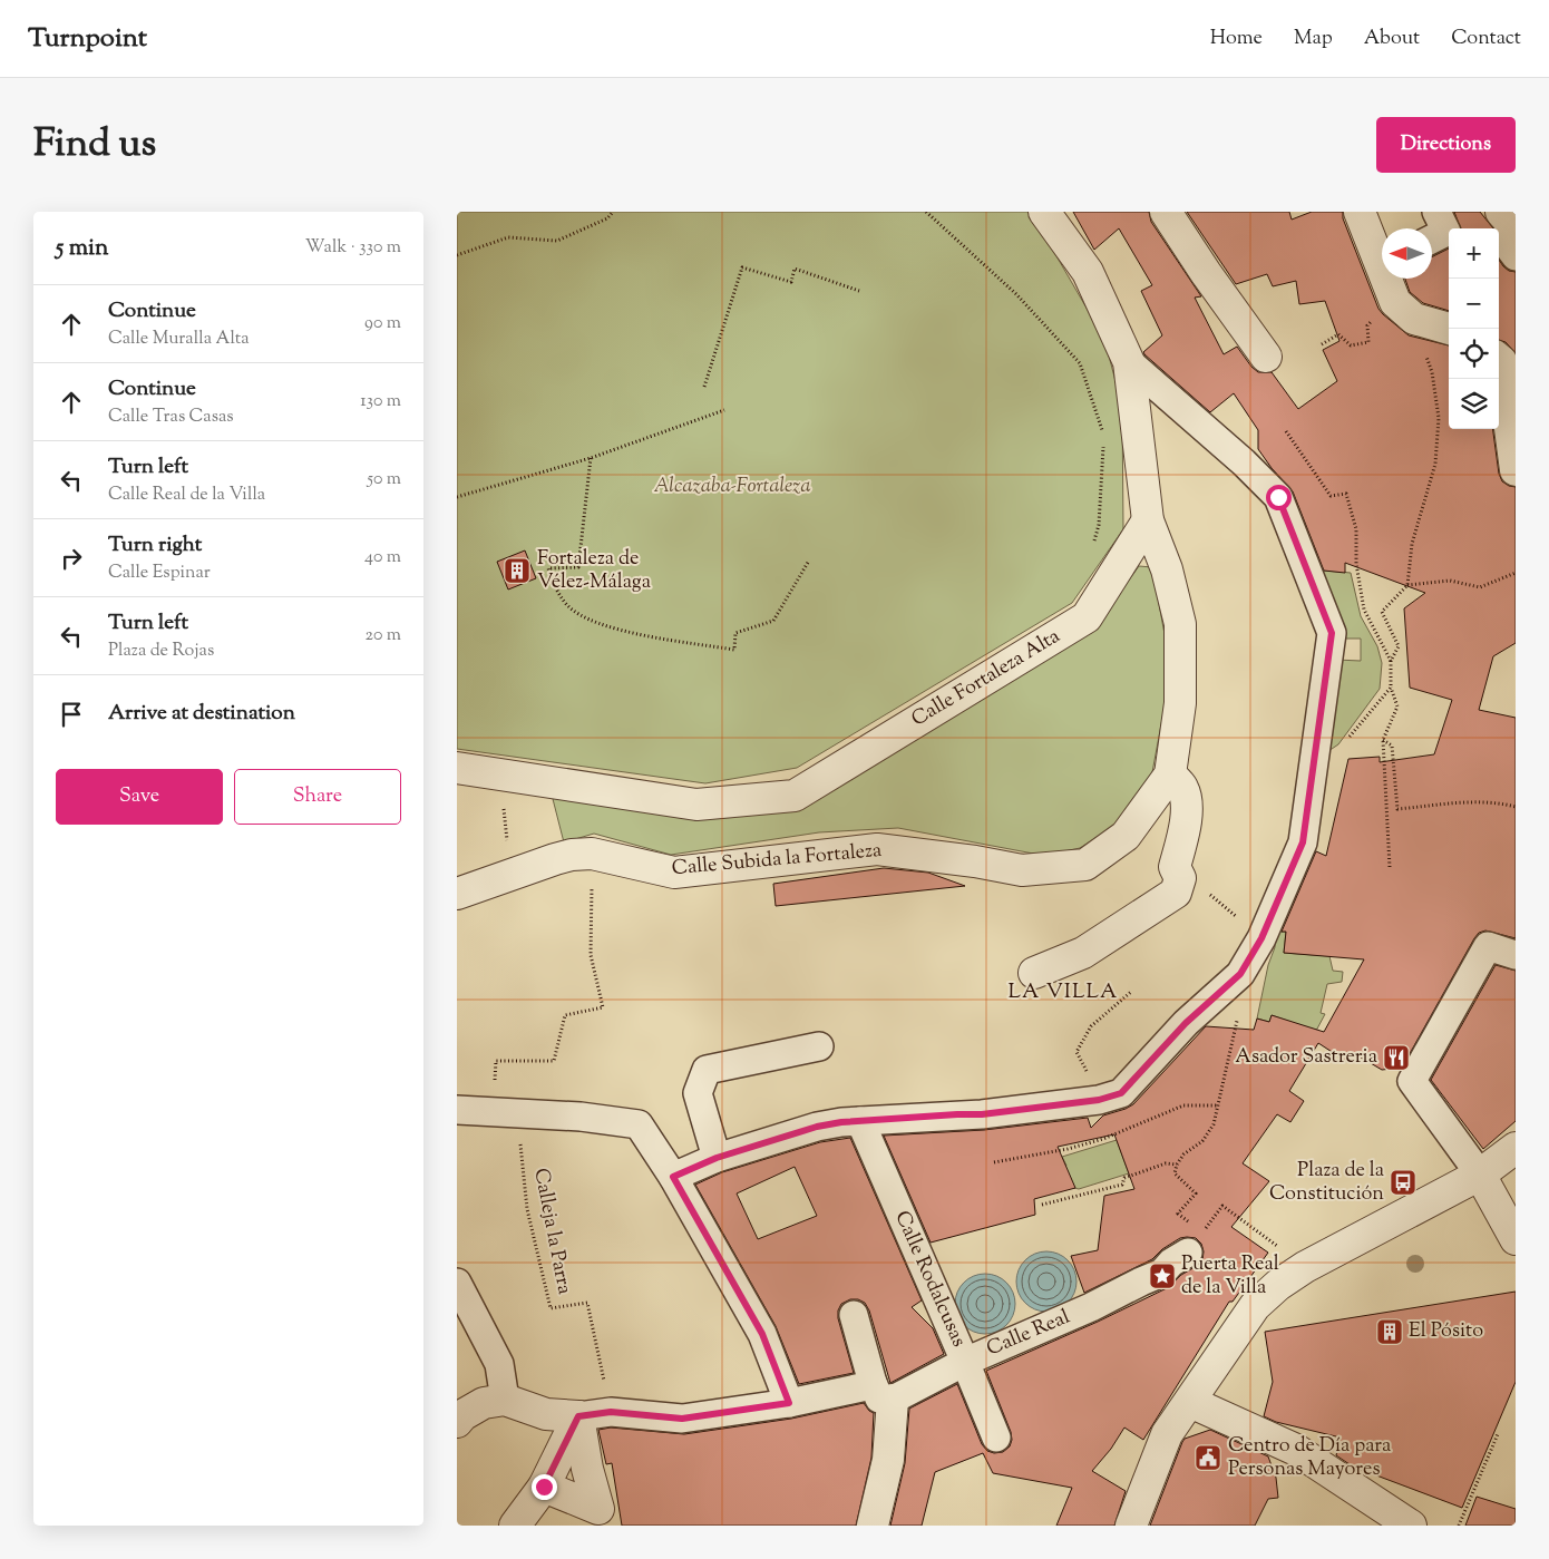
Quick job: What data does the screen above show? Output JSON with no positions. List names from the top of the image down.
{
  "streets": {
    "street": [
      "Calle Fortaleza Alta",
      "Calle Subida la Fortaleza",
      "Calle Rodalcusas",
      "Calle Real"
    ],
    "path": ["Calleja la Parra"]
  },
  "crossings": [
    ["Calle Fortaleza Alta", "Calle Subida la Fortaleza"],
    ["Calleja la Parra", "Calle Real"],
    ["Calle Rodalcusas", "Calle Real"]
  ],
  "districts": ["LA VILLA"],
  "parks": ["Alcazaba-Fortaleza"],
  "places": {
    "building": ["Fortaleza de Vélez-Málaga", "El Pósito"],
    "restaurant": ["Asador Sastreria"],
    "bus stop": ["Plaza de la Constitución"],
    "place": ["Puerta Real de la Villa"],
    "public building": ["Centro de Día para Personas Mayores"]
  },
  "north": "left",
  "page": {
    "header": "Turnpoint",
    "nav": [
      "Home",
      "Map",
      "About",
      "Contact"
    ],
    "title": "Find us",
    "buttons": [
      "Directions",
      ["Save", "Share"]
    ],
    "heading": ["5 min", "Walk · 330 m"],
    "map_buttons": ["+", "−"],
    "list": [
      ["Continue", "Calle Muralla Alta", "90 m"],
      ["Continue", "Calle Tras Casas", "130 m"],
      ["Turn left", "Calle Real de la Villa", "50 m"],
      ["Turn right", "Calle Espinar", "40 m"],
      ["Turn left", "Plaza de Rojas", "20 m"],
      "Arrive at destination"
    ]
  }
}
